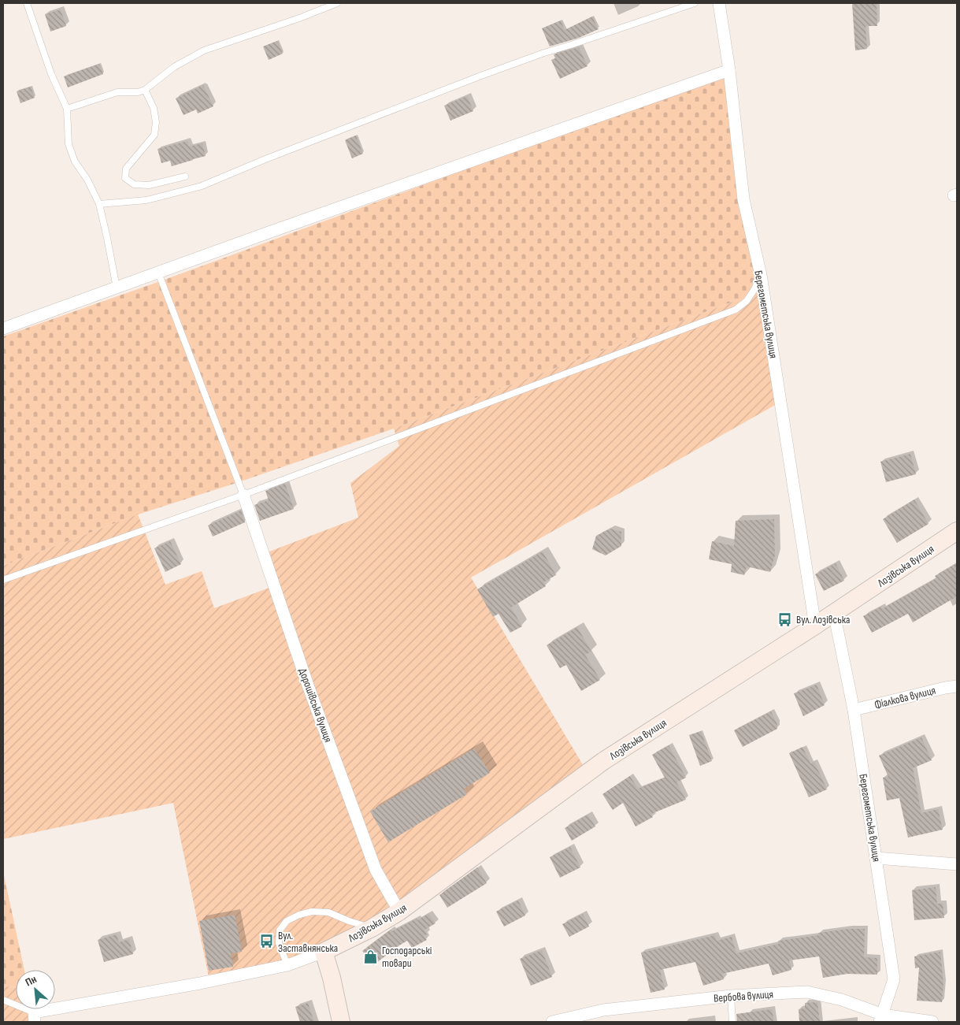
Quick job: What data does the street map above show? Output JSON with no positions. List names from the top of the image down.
{
  "streets": {
    "street": [
      "Берегометська вулиця",
      "Лозівська вулиця",
      "Фіалкова вулиця",
      "Дорошівська вулиця",
      "Вербова вулиця"
    ]
  },
  "crossings": [
    ["Берегометська вулиця", "Лозівська вулиця"],
    ["Берегометська вулиця", "Фіалкова вулиця"],
    ["Берегометська вулиця", "Вербова вулиця"],
    ["Лозівська вулиця", "Дорошівська вулиця"]
  ],
  "places": {
    "bus stop": ["Вул. Лозівська", "Вул. Заставнянська"],
    "shop": ["Господарські товари"]
  },
  "north": "top left"
}
